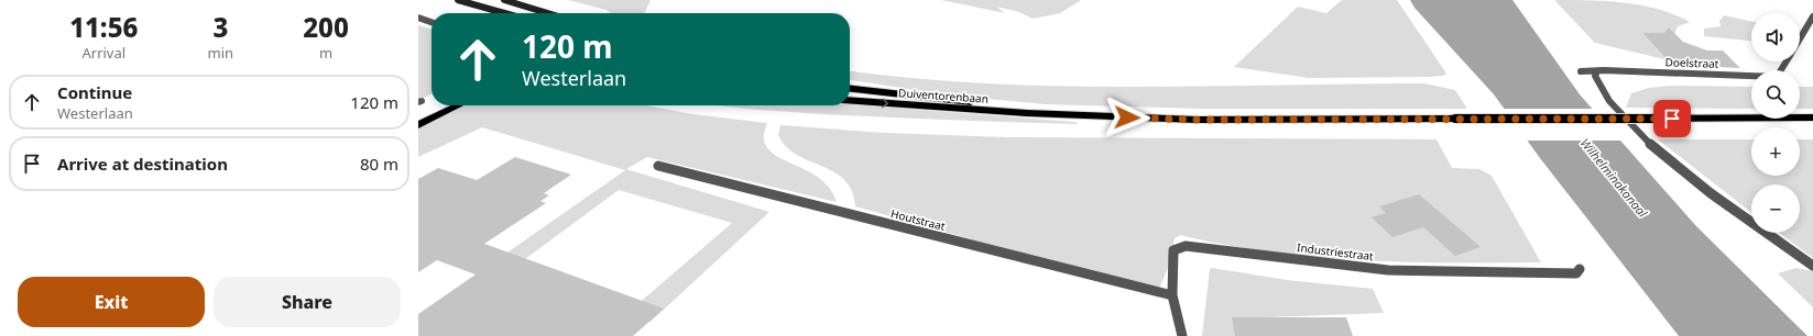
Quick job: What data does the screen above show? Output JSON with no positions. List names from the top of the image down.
{
  "streets": {
    "main road": ["Duiventorenbaan"],
    "street": ["Doelstraat", "Houtstraat", "Industriestraat"]
  },
  "crossings": [
    ["Houtstraat", "Industriestraat"]
  ],
  "water": ["Wilhelminakanaal"],
  "page": {
    "eta": [
      "11:56",
      "Arrival",
      "3",
      "min",
      "200",
      "m"
    ],
    "map_buttons": ["+", "−"],
    "turn": ["120 m", "Westerlaan"],
    "list": [
      {
        "name": "Continue",
        "note": "Westerlaan",
        "value": "120 m"
      },
      {
        "name": "Arrive at destination",
        "value": "80 m"
      }
    ],
    "buttons": ["Exit", "Share"]
  }
}
